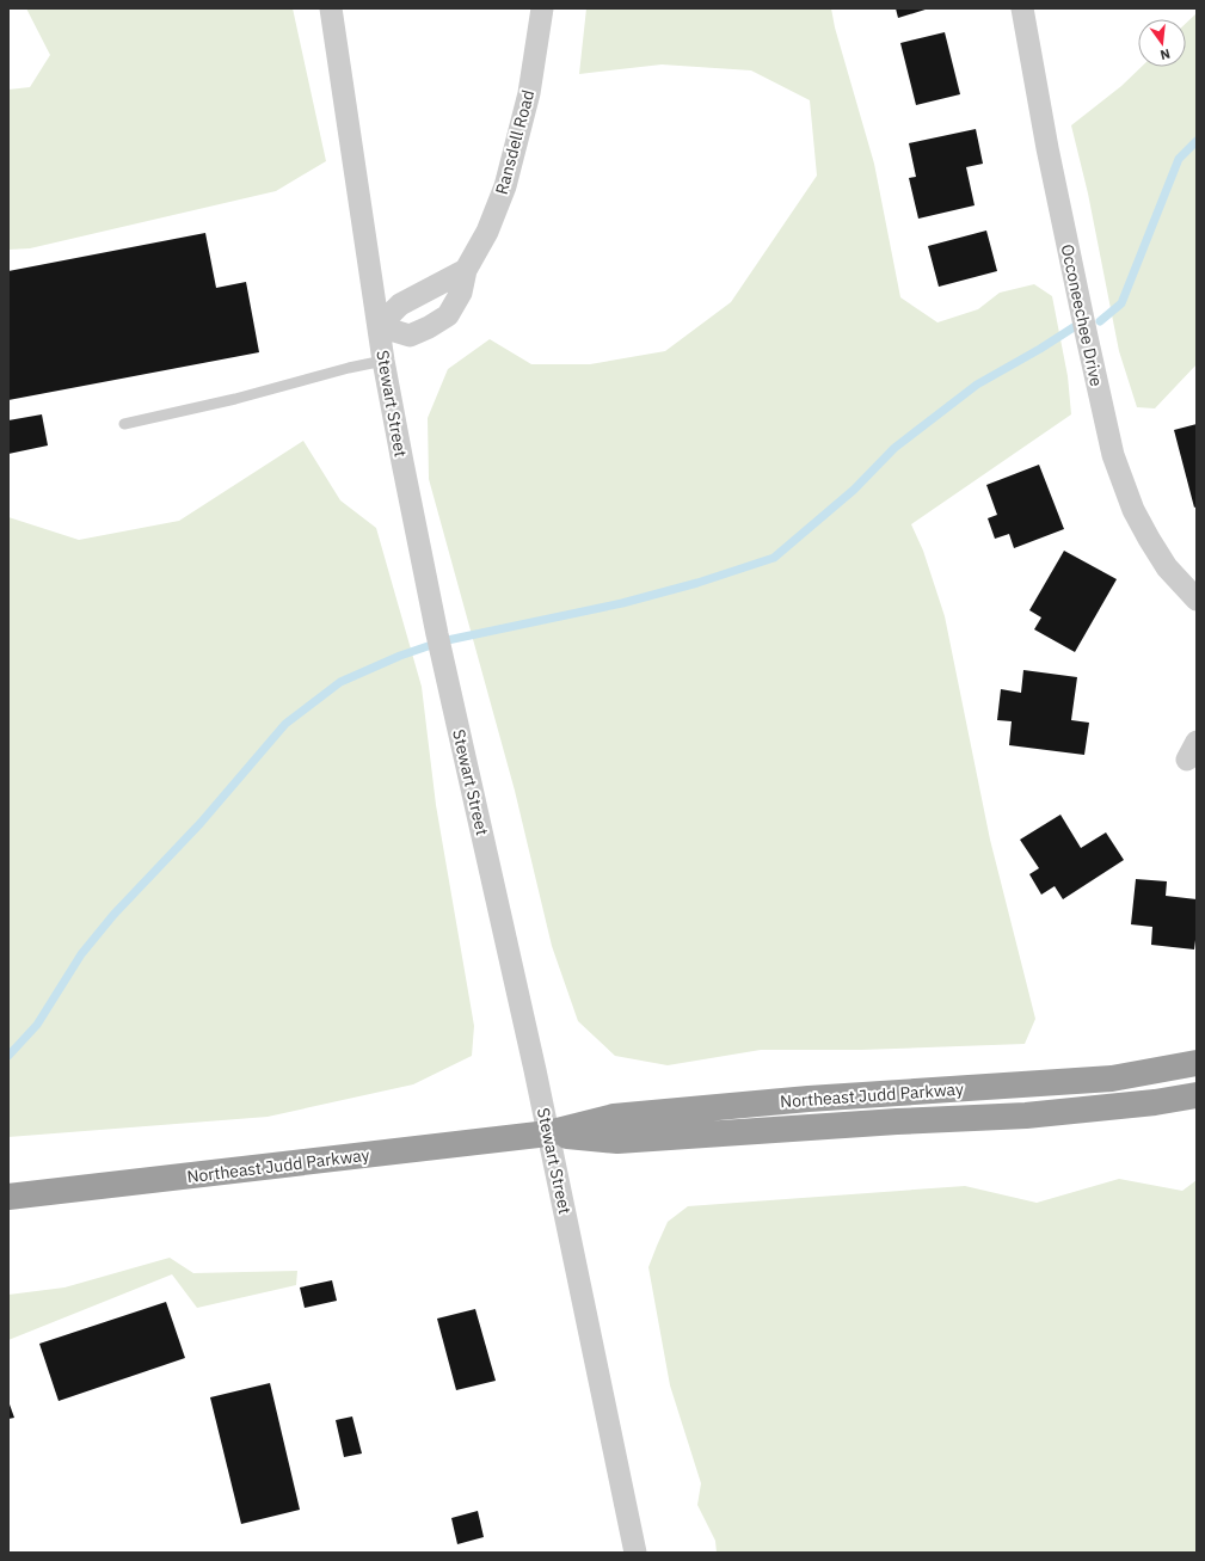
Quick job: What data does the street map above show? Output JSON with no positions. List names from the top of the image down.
{
  "streets": {
    "highway": ["Northeast Judd Parkway"],
    "street": ["Ransdell Road", "Occoneechee Drive", "Stewart Street"]
  },
  "crossings": [
    ["Ransdell Road", "Stewart Street"],
    ["Stewart Street", "Northeast Judd Parkway"]
  ],
  "north": "bottom"
}
